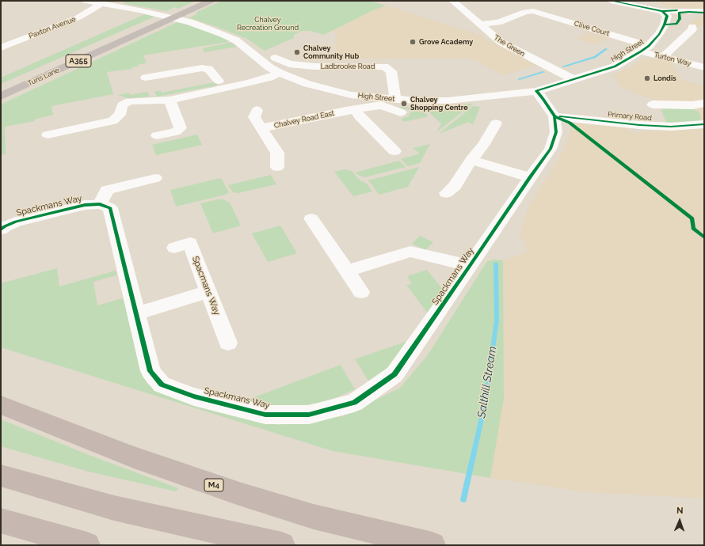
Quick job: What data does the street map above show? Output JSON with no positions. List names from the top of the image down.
{
  "streets": {
    "highway": ["M4"],
    "main road": ["A355", "Tuns Lane"],
    "street": [
      "Paxton Avenue",
      "Clive Court",
      "The Green",
      "High Street",
      "Turton Way",
      "Ladbrooke Road",
      "Primary Road",
      "Chalvey Road East",
      "Spackmans Way",
      "Spacmans Way"
    ]
  },
  "crossings": [
    ["Paxton Avenue", "High Street"],
    ["Clive Court", "The Green"],
    ["Clive Court", "High Street"],
    ["Clive Court", "Turton Way"],
    ["The Green", "High Street"],
    ["High Street", "Turton Way"],
    ["High Street", "Ladbrooke Road"],
    ["High Street", "Chalvey Road East"],
    ["High Street", "Spackmans Way"],
    ["A355", "Tuns Lane"],
    ["Primary Road", "Spackmans Way"]
  ],
  "water": ["Salthill Stream"],
  "parks": ["Chalvey Recreation Ground"],
  "places": [
    "Grove Academy",
    "Chalvey Community Hub",
    "Londis",
    "Chalvey Shopping Centre"
  ],
  "north": "top"
}
